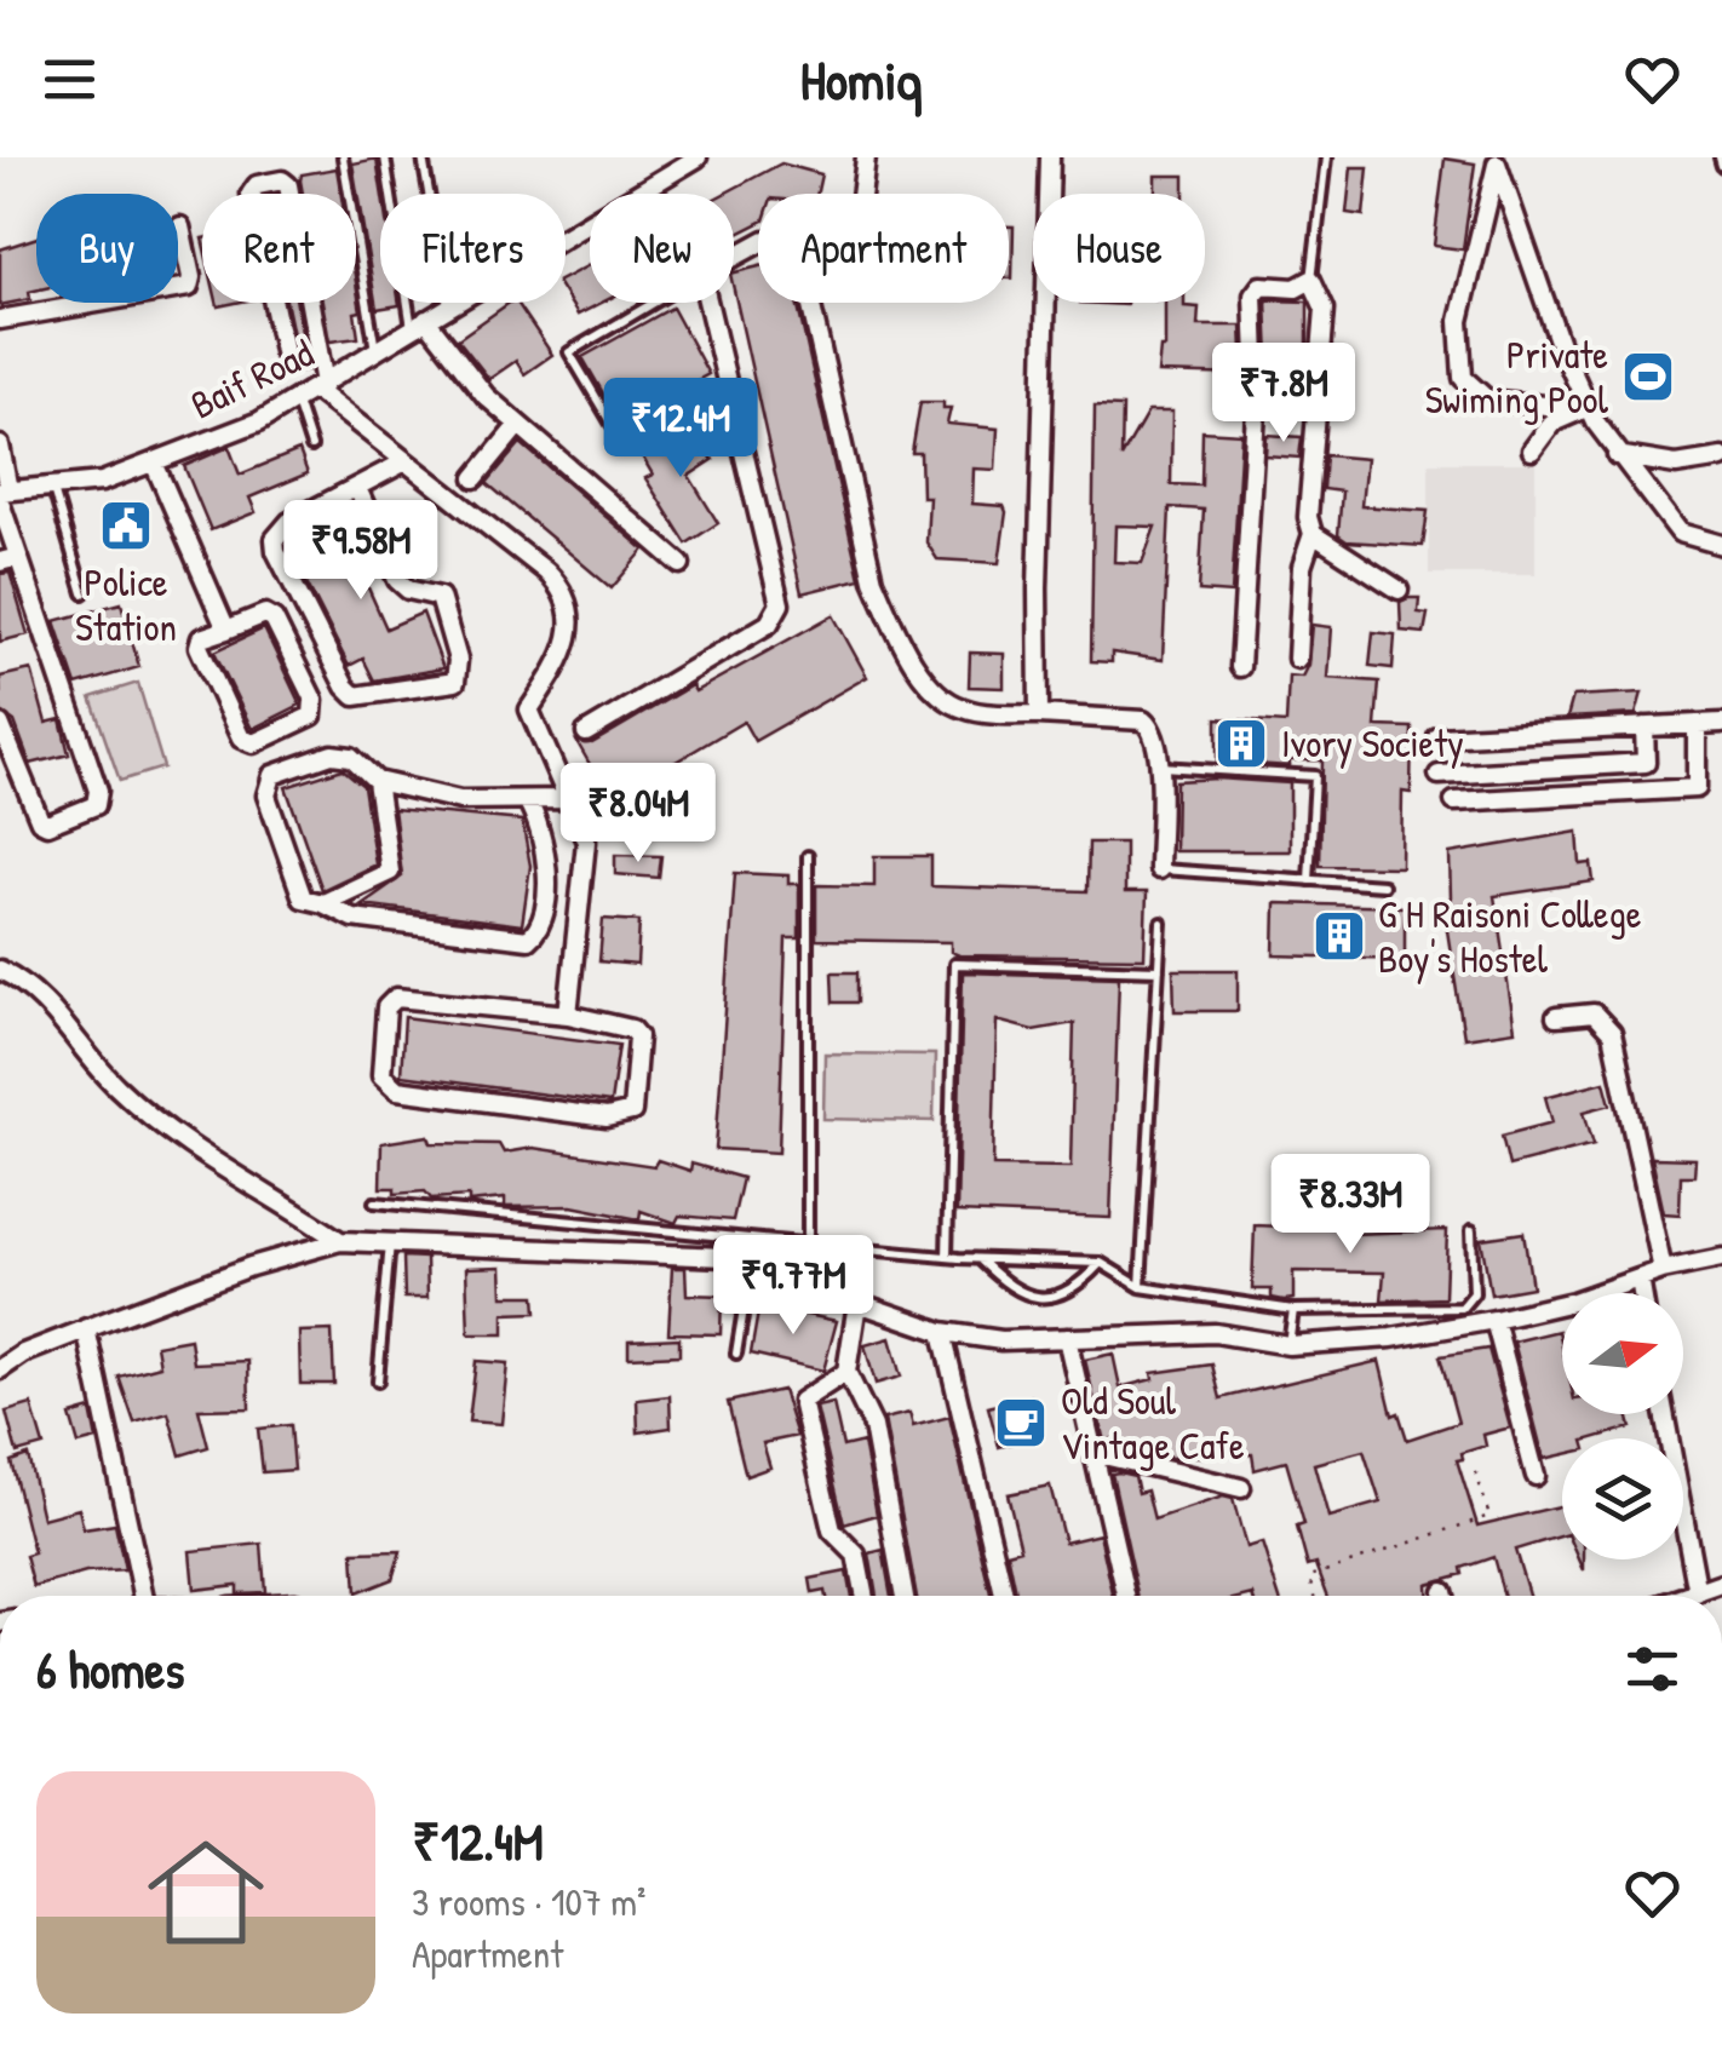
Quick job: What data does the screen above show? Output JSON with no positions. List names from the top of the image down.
{
  "streets": {
    "street": ["Baif Road"]
  },
  "places": {
    "sports": ["Private Swiming Pool"],
    "public building": ["Police Station"],
    "building": ["Ivory Society", "G H Raisoni College Boy's Hostel"],
    "cafe": ["Old Soul Vintage Cafe"]
  },
  "north": "right",
  "page": {
    "header": "Homiq",
    "chip": [
      "Buy",
      "Rent",
      "Filters",
      "New",
      "Apartment",
      "House"
    ],
    "price": [
      "₹7.8M",
      "₹12.4M",
      "₹9.58M",
      "₹8.04M",
      "₹8.33M",
      "₹9.77M"
    ],
    "heading": "6 homes",
    "list": [
      {
        "name": "₹12.4M",
        "note": "3 rooms · 107 m² · Apartment"
      }
    ]
  }
}
